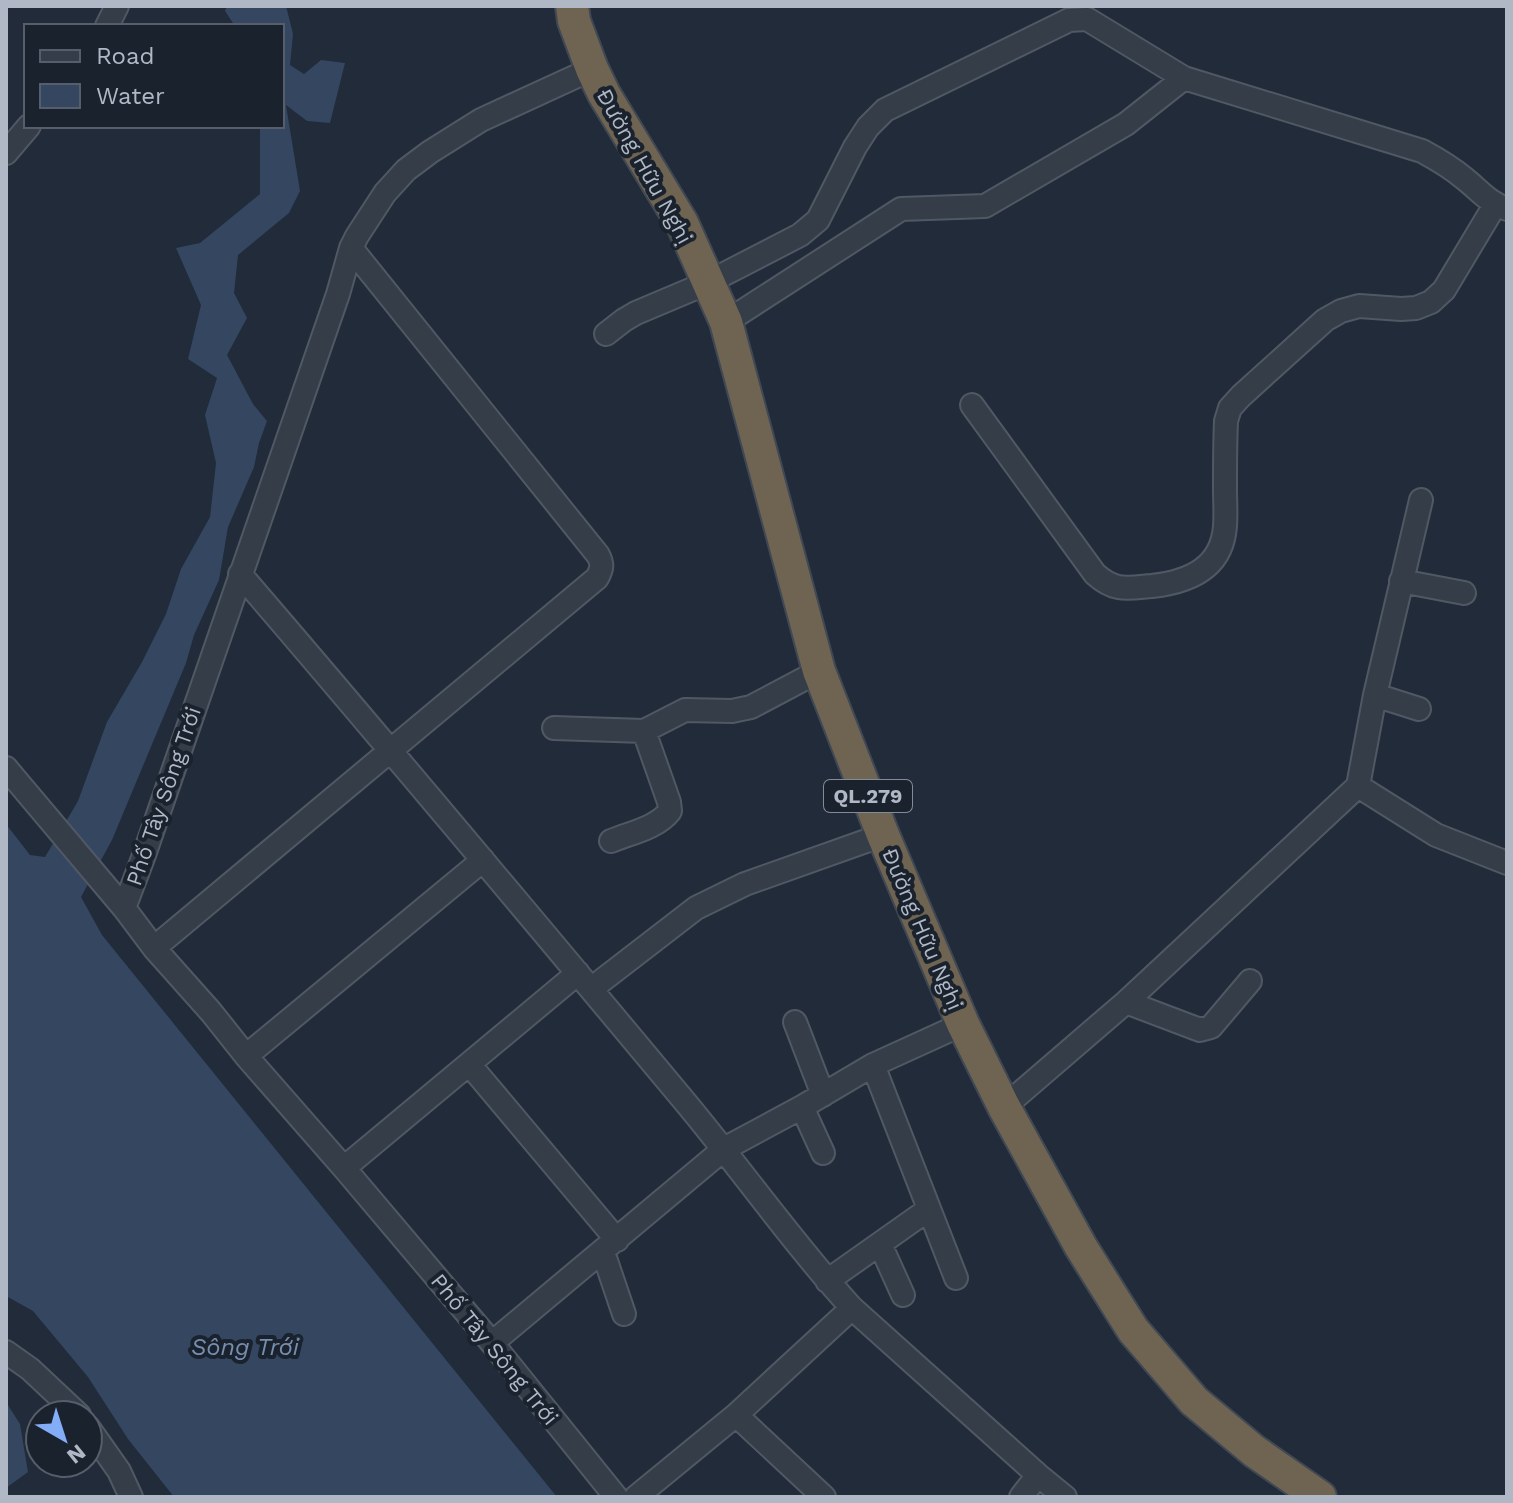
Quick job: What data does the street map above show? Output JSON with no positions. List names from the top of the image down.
{
  "streets": {
    "highway": ["Đường Hữu Nghị", "QL.279"],
    "street": ["Phố Tây Sông Trới"]
  },
  "crossings": [
    ["Đường Hữu Nghị", "Phố Tây Sông Trới"]
  ],
  "water": ["Sông Trới"],
  "legend": ["Road", "Water"],
  "north": "bottom right"
}
